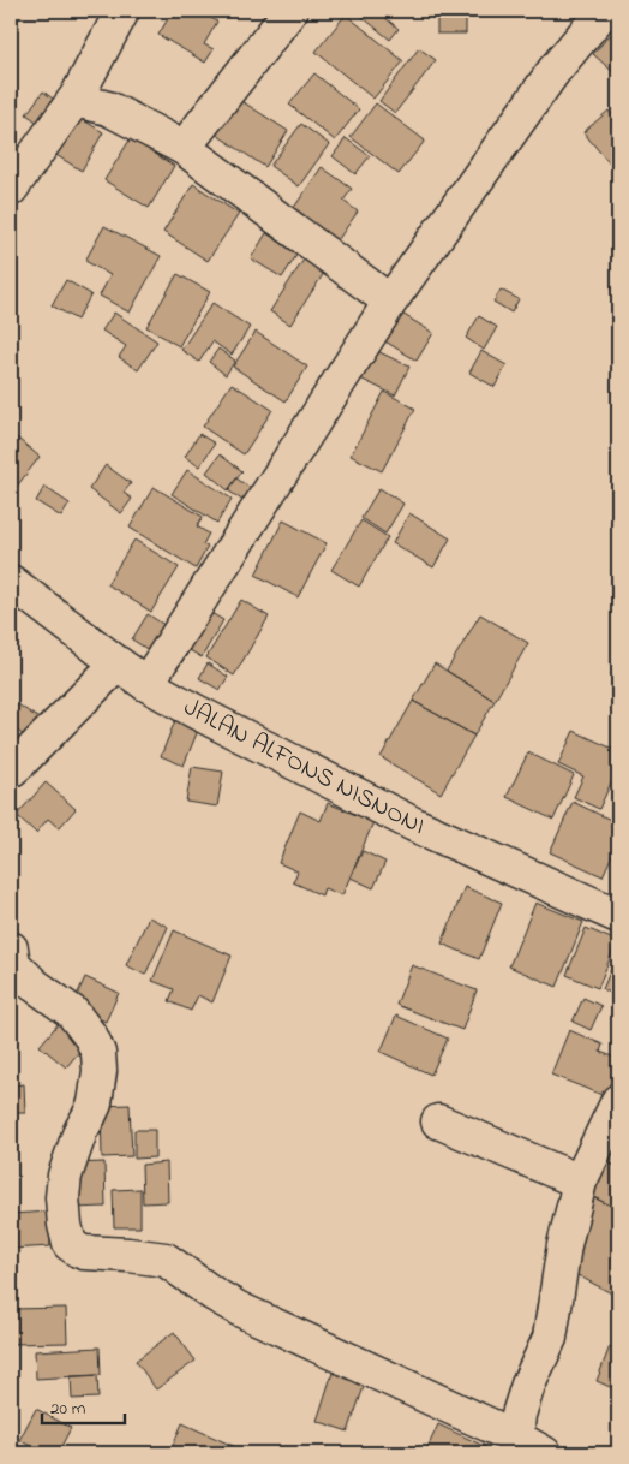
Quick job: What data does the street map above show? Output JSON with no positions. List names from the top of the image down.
{
  "streets": {
    "street": ["JALAN ALFONS NISNONI"]
  },
  "scale_bar": "20 m"
}
